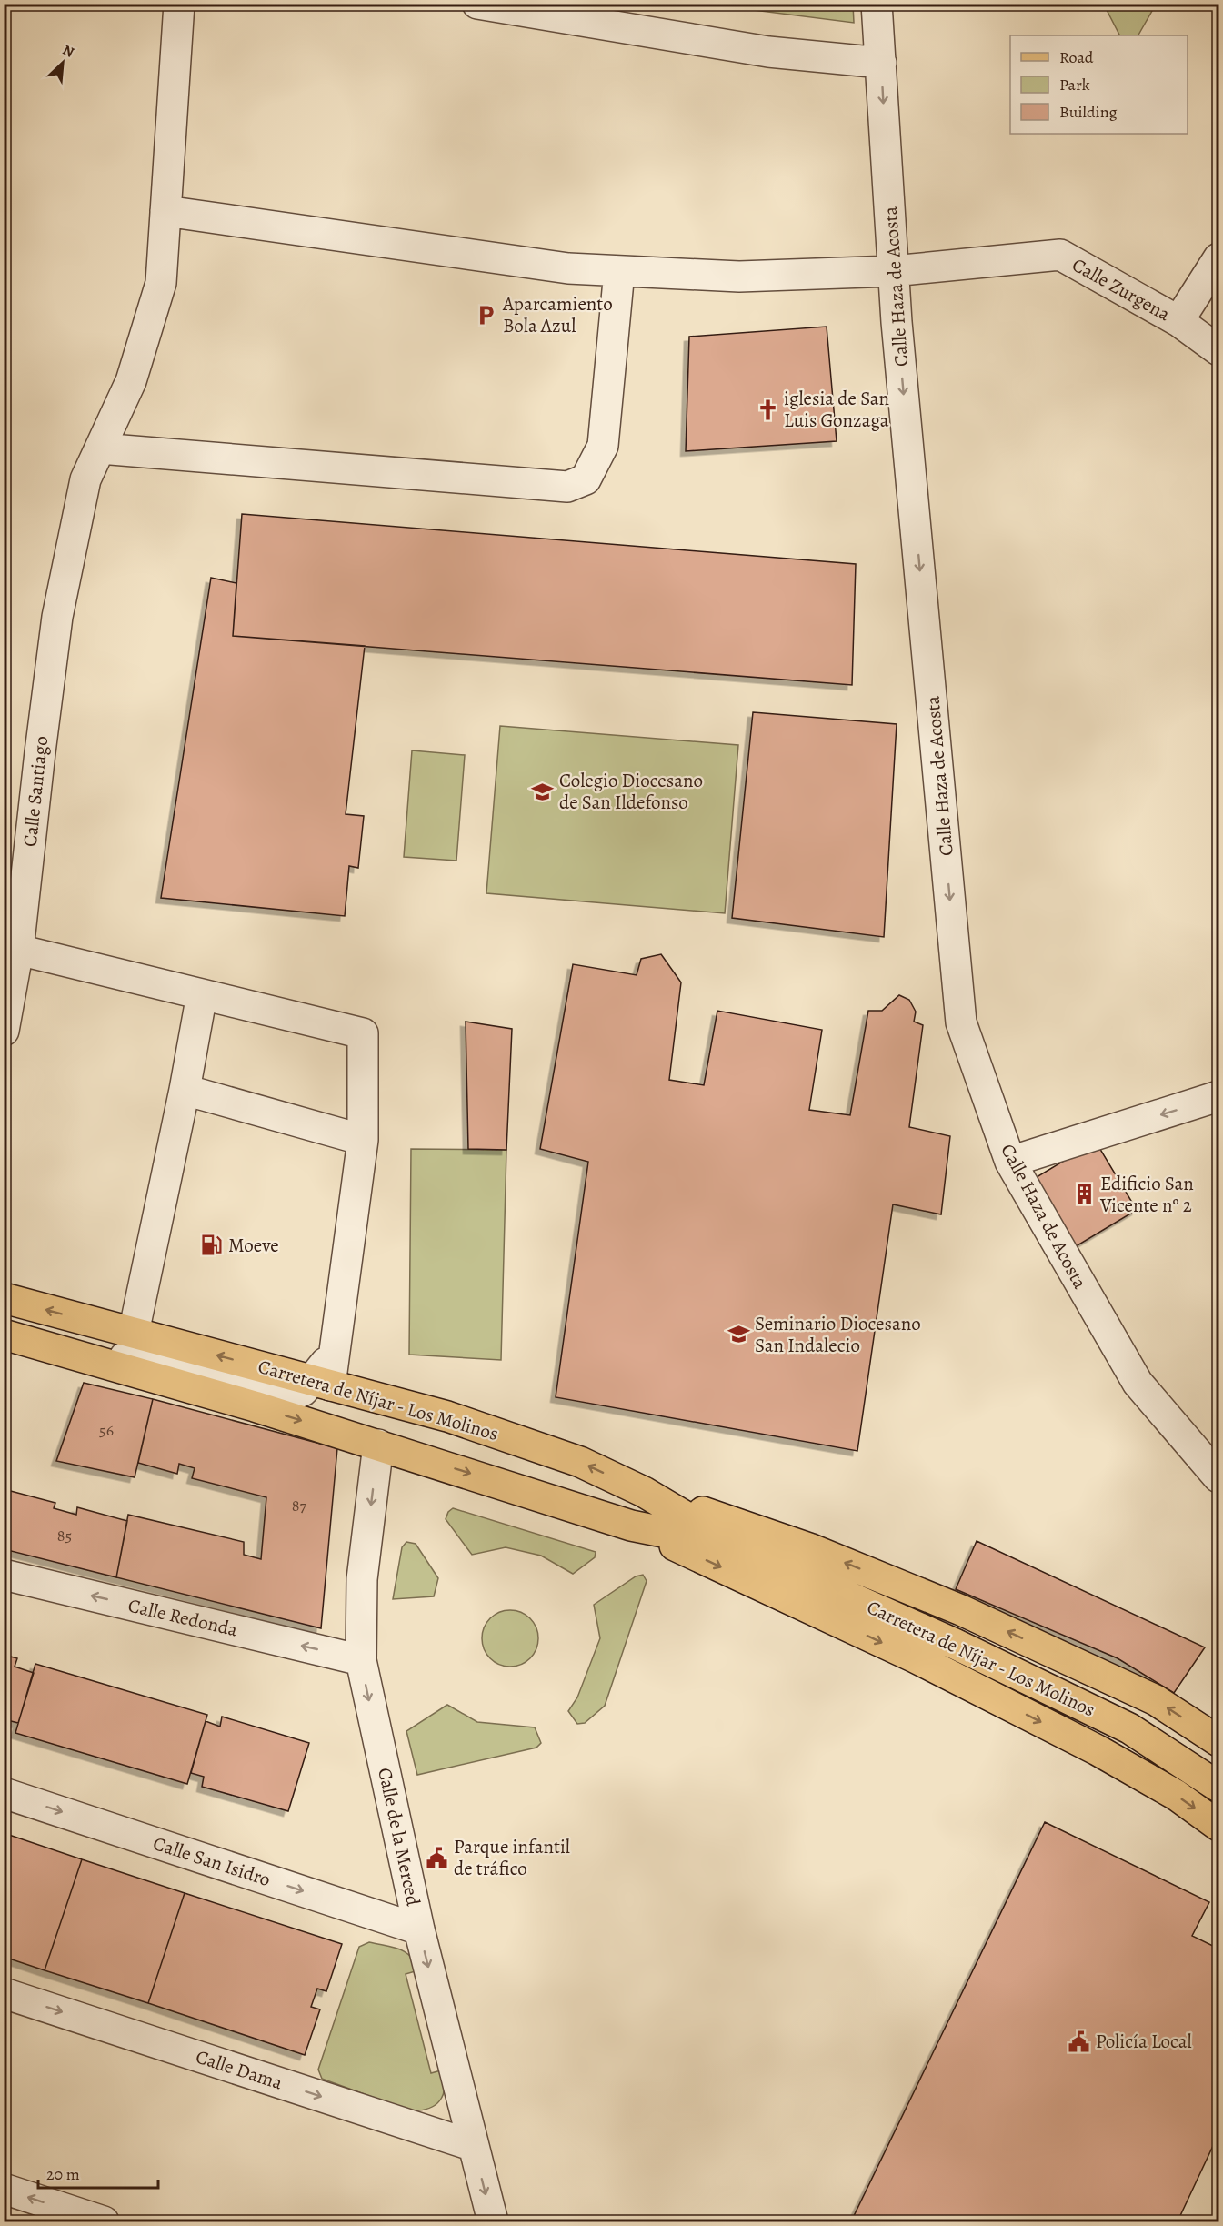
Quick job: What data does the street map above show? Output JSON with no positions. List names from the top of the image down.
{
  "streets": {
    "main road": ["Carretera de Níjar - Los Molinos"],
    "street": [
      "Calle Haza de Acosta",
      "Calle Zurgena",
      "Calle Santiago",
      "Calle Redonda",
      "Calle de la Merced",
      "Calle San Isidro",
      "Calle Dama"
    ]
  },
  "crossings": [
    ["Calle Haza de Acosta", "Calle Zurgena"],
    ["Calle Zurgena", "Calle Santiago"],
    ["Carretera de Níjar - Los Molinos", "Calle de la Merced"],
    ["Calle Redonda", "Calle de la Merced"],
    ["Calle de la Merced", "Calle San Isidro"],
    ["Calle de la Merced", "Calle Dama"]
  ],
  "one_way": [
    "Calle Haza de Acosta",
    "Calle de la Merced",
    "Calle San Isidro",
    "Calle Dama"
  ],
  "places": {
    "parking": ["Aparcamiento Bola Azul"],
    "church": ["iglesia de San Luis Gonzaga"],
    "school or university": ["Colegio Diocesano de San Ildefonso", "Seminario Diocesano San Indalecio"],
    "building": ["Edificio San Vicente nº 2"],
    "fuel station": ["Moeve"],
    "public building": ["Parque infantil de tráfico", "Policía Local"]
  },
  "house_numbers": ["56", "87", "85"],
  "legend": ["Road", "Park", "Building"],
  "scale_bar": "20 m",
  "north": "top right"
}
